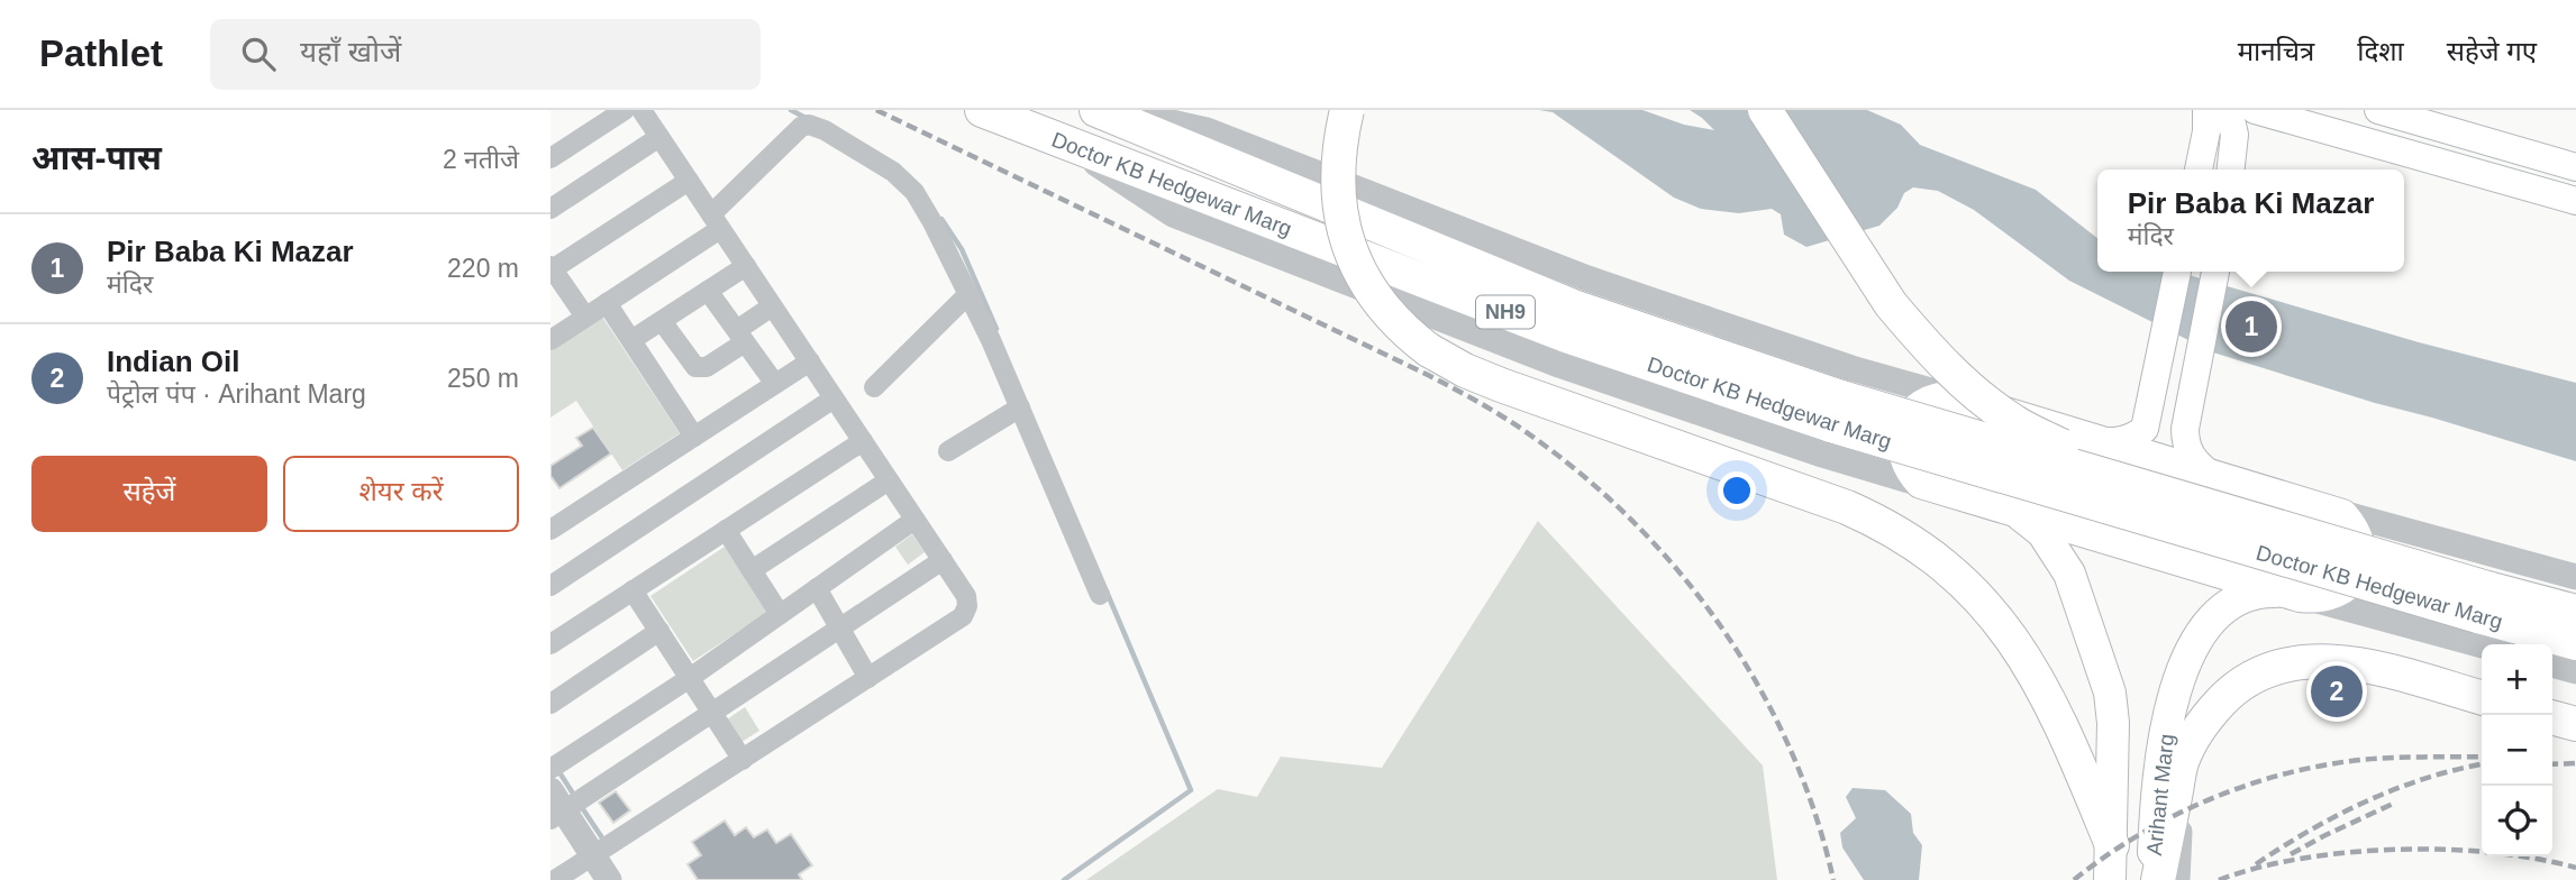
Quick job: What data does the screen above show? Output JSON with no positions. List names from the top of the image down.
{
  "streets": {
    "highway": ["Doctor KB Hedgewar Marg", "NH9"],
    "main road": ["Arihant Marg"]
  },
  "page": {
    "header": "Pathlet",
    "search": "यहाँ खोजें",
    "nav": ["मानचित्र", "दिशा", "सहेजे गए"],
    "heading": ["आस-पास", "2 नतीजे"],
    "popup": ["Pir Baba Ki Mazar", "मंदिर"],
    "list": [
      {
        "mark": "1",
        "name": "Pir Baba Ki Mazar",
        "note": "मंदिर",
        "value": "220 m"
      },
      {
        "mark": "2",
        "name": "Indian Oil",
        "note": "पेट्रोल पंप · Arihant Marg",
        "value": "250 m"
      }
    ],
    "pins": ["1", "2"],
    "buttons": ["सहेजें", "शेयर करें"],
    "map_buttons": ["+", "−"]
  }
}
